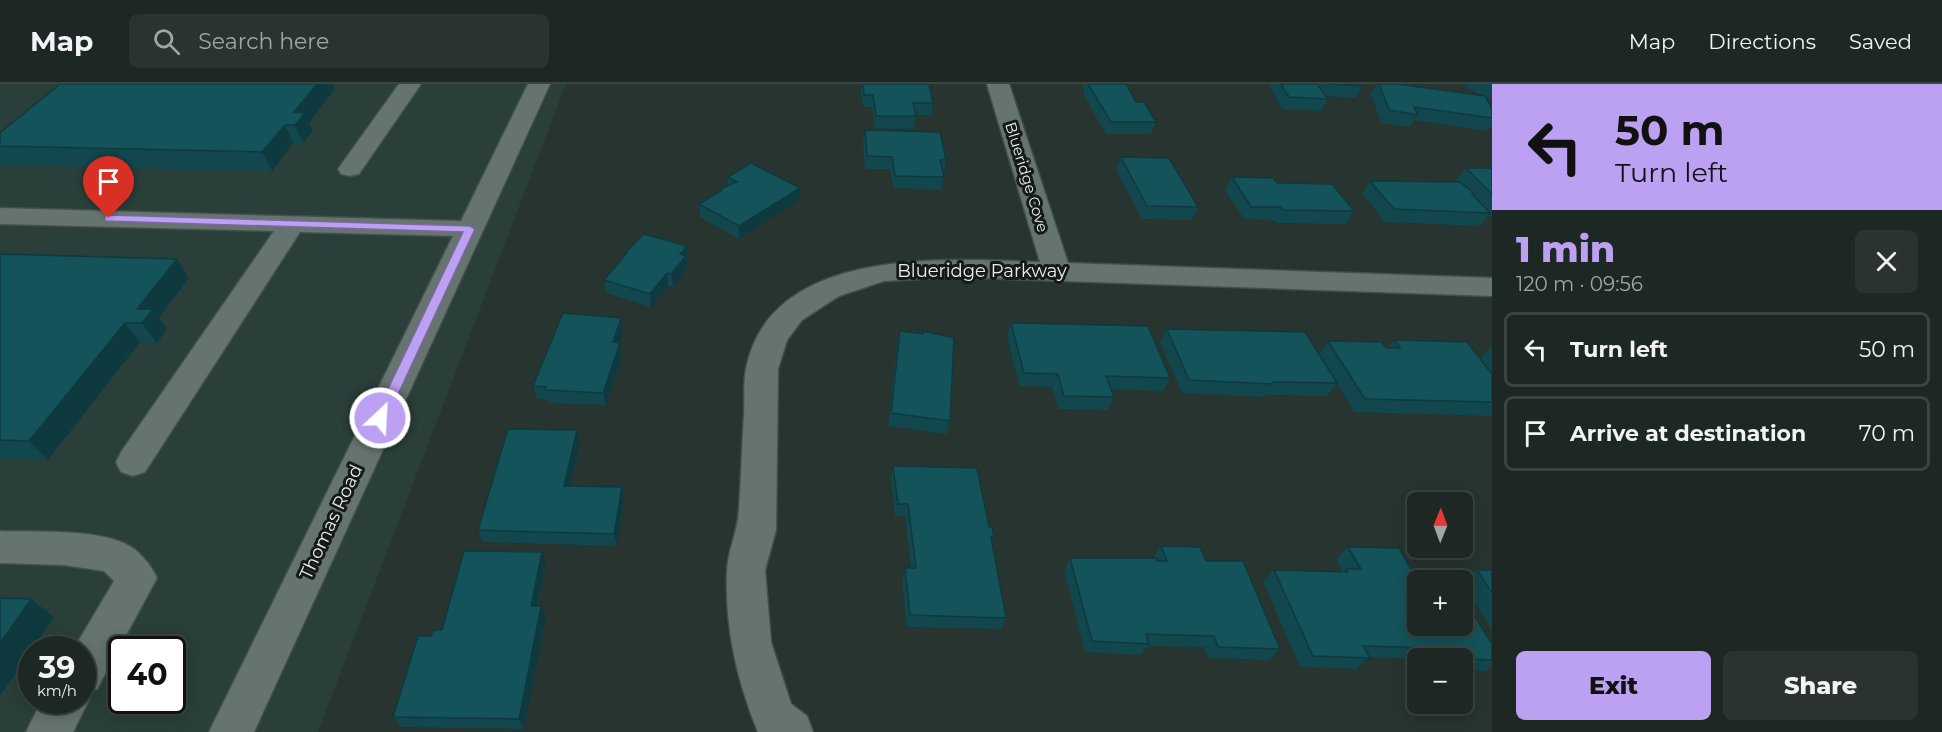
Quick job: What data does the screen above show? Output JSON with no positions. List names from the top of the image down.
{
  "streets": {
    "street": ["Blueridge Cove", "Blueridge Parkway", "Thomas Road"]
  },
  "crossings": [
    ["Blueridge Cove", "Blueridge Parkway"]
  ],
  "north": "top",
  "page": {
    "header": "Map",
    "search": "Search here",
    "nav": ["Map", "Directions", "Saved"],
    "turn": ["50 m", "Turn left"],
    "heading": ["1 min", "120 m · 09:56"],
    "list": [
      {
        "name": "Turn left",
        "value": "50 m"
      },
      {
        "name": "Arrive at destination",
        "value": "70 m"
      }
    ],
    "map_buttons": ["+", "−"],
    "speed": "39 km/h",
    "limit": "40",
    "buttons": ["Exit", "Share"]
  }
}
